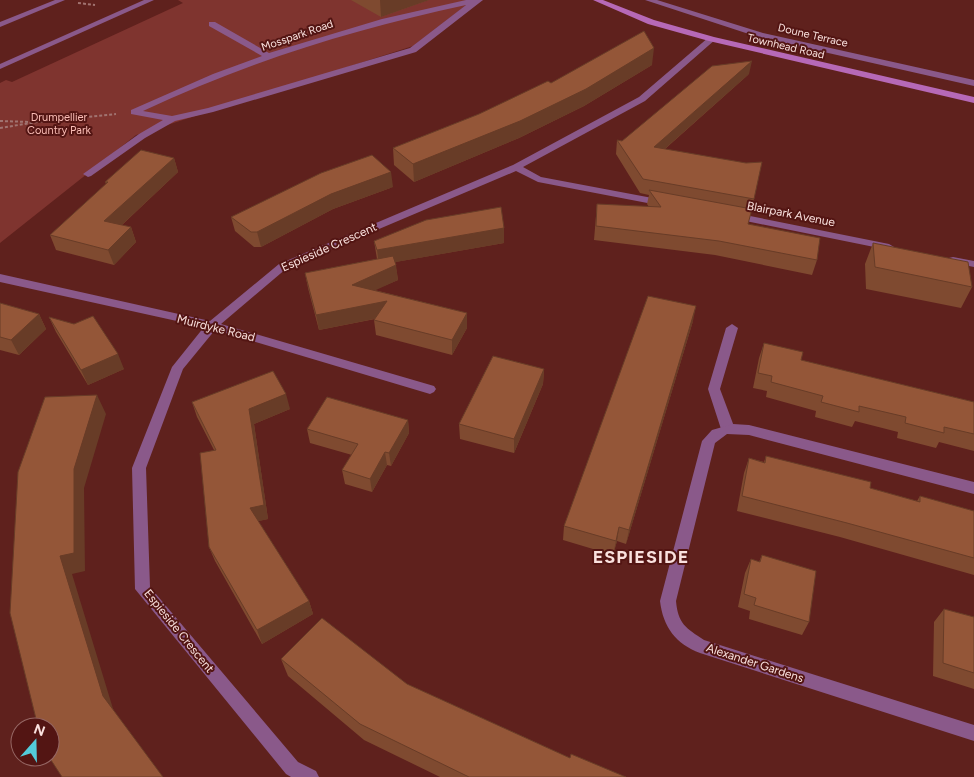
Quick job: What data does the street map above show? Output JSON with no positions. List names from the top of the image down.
{
  "streets": {
    "street": [
      "Mosspark Road",
      "Doune Terrace",
      "Townhead Road",
      "Blairpark Avenue",
      "Espieside Crescent",
      "Muirdyke Road",
      "Alexander Gardens"
    ]
  },
  "crossings": [
    ["Townhead Road", "Espieside Crescent"],
    ["Espieside Crescent", "Muirdyke Road"]
  ],
  "districts": ["ESPIESIDE"],
  "parks": ["Drumpellier Country Park"],
  "north": "top"
}
